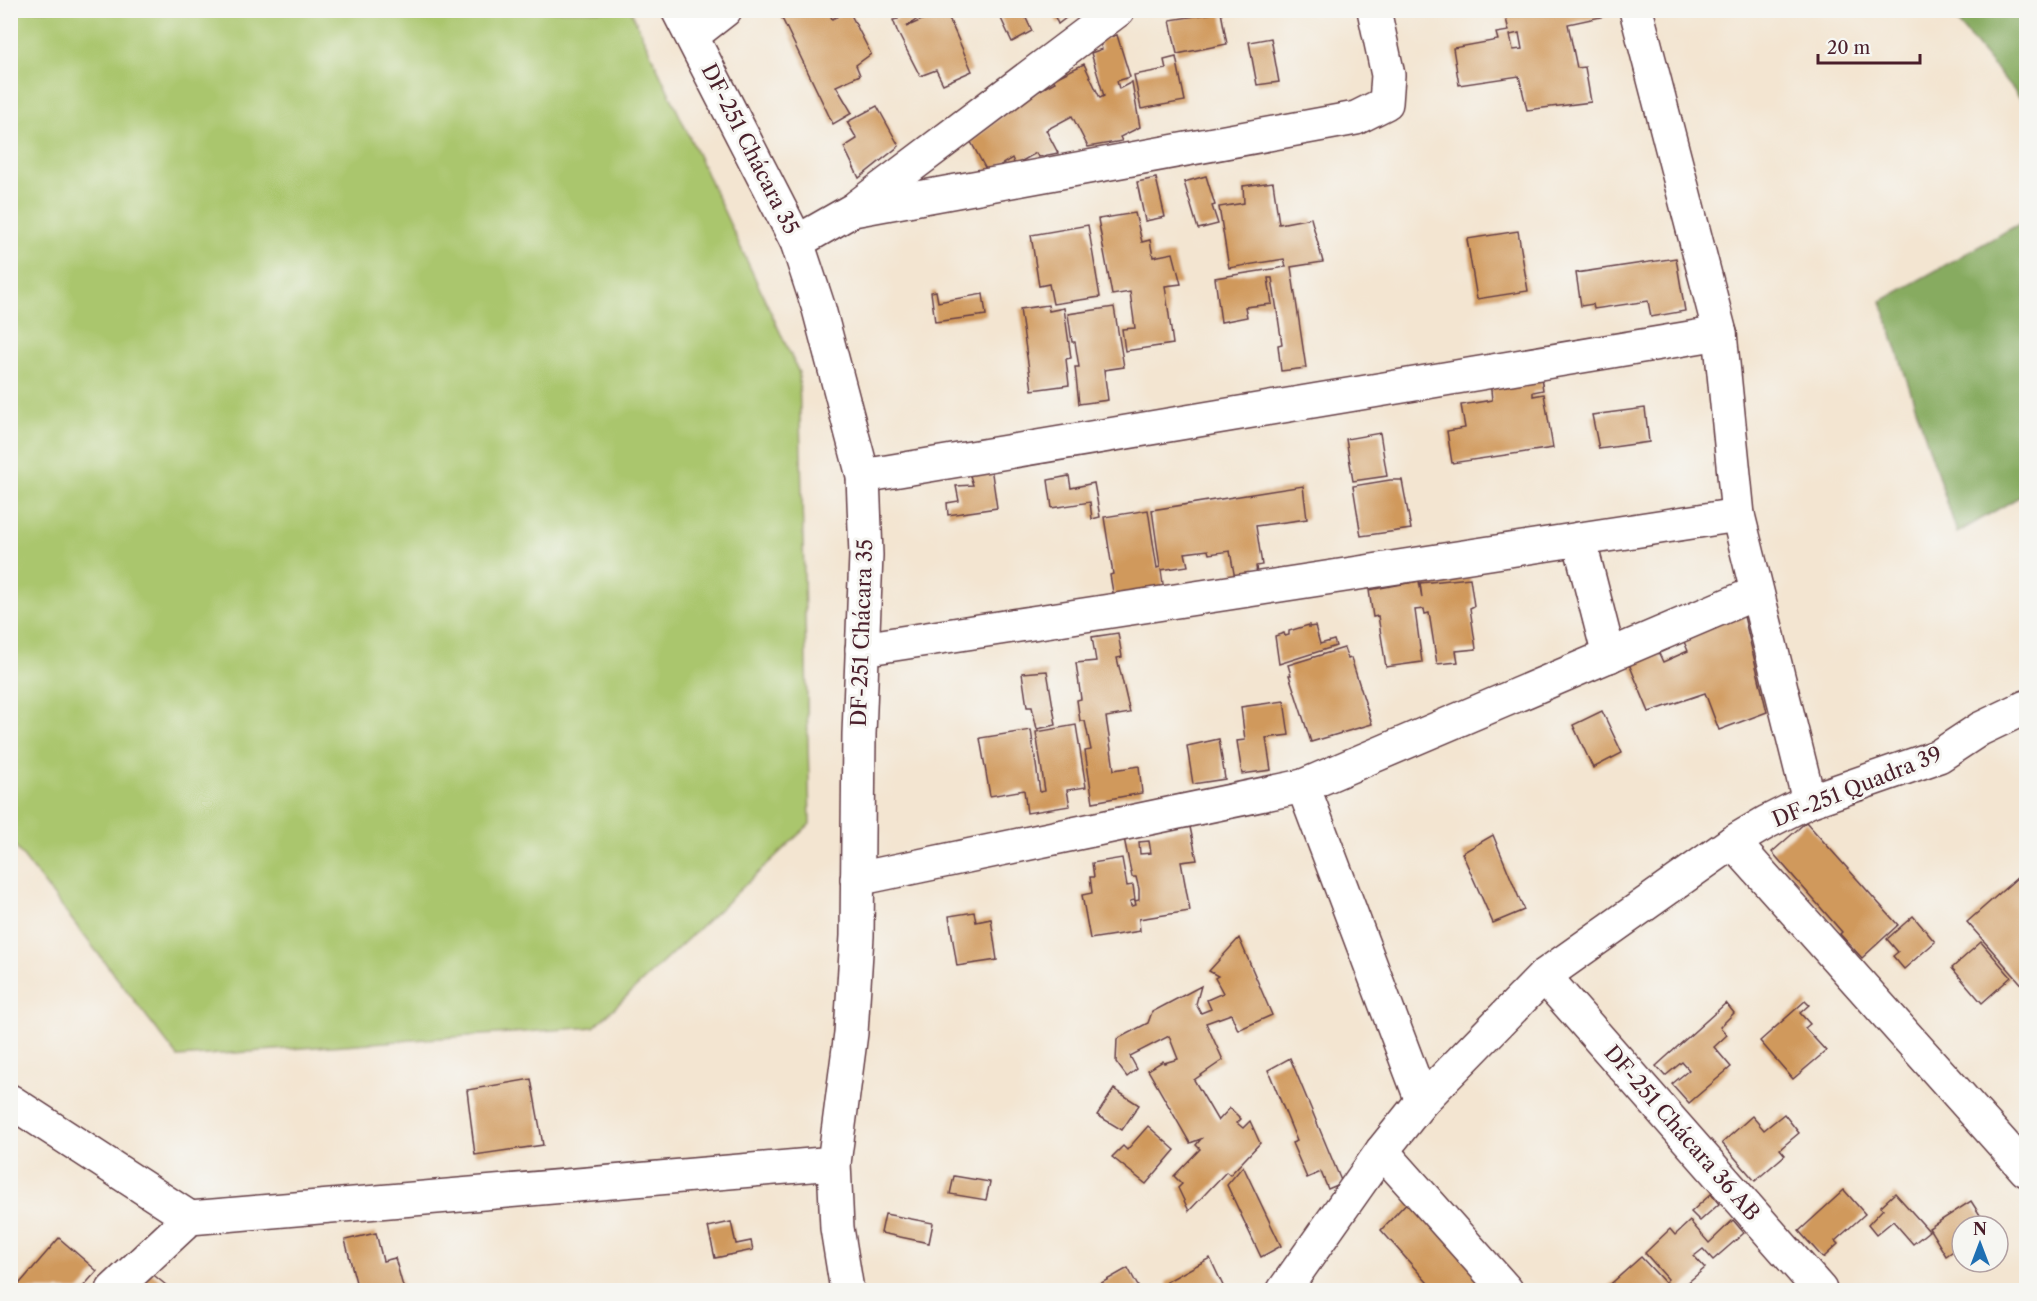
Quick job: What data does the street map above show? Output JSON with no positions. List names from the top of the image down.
{
  "streets": {
    "street": ["DF-251 Chácara 35", "DF-251 Quadra 39", "DF-251 Chácara 36 AB"]
  },
  "crossings": [
    ["DF-251 Quadra 39", "DF-251 Chácara 36 AB"]
  ],
  "scale_bar": "20 m",
  "north": "top"
}
